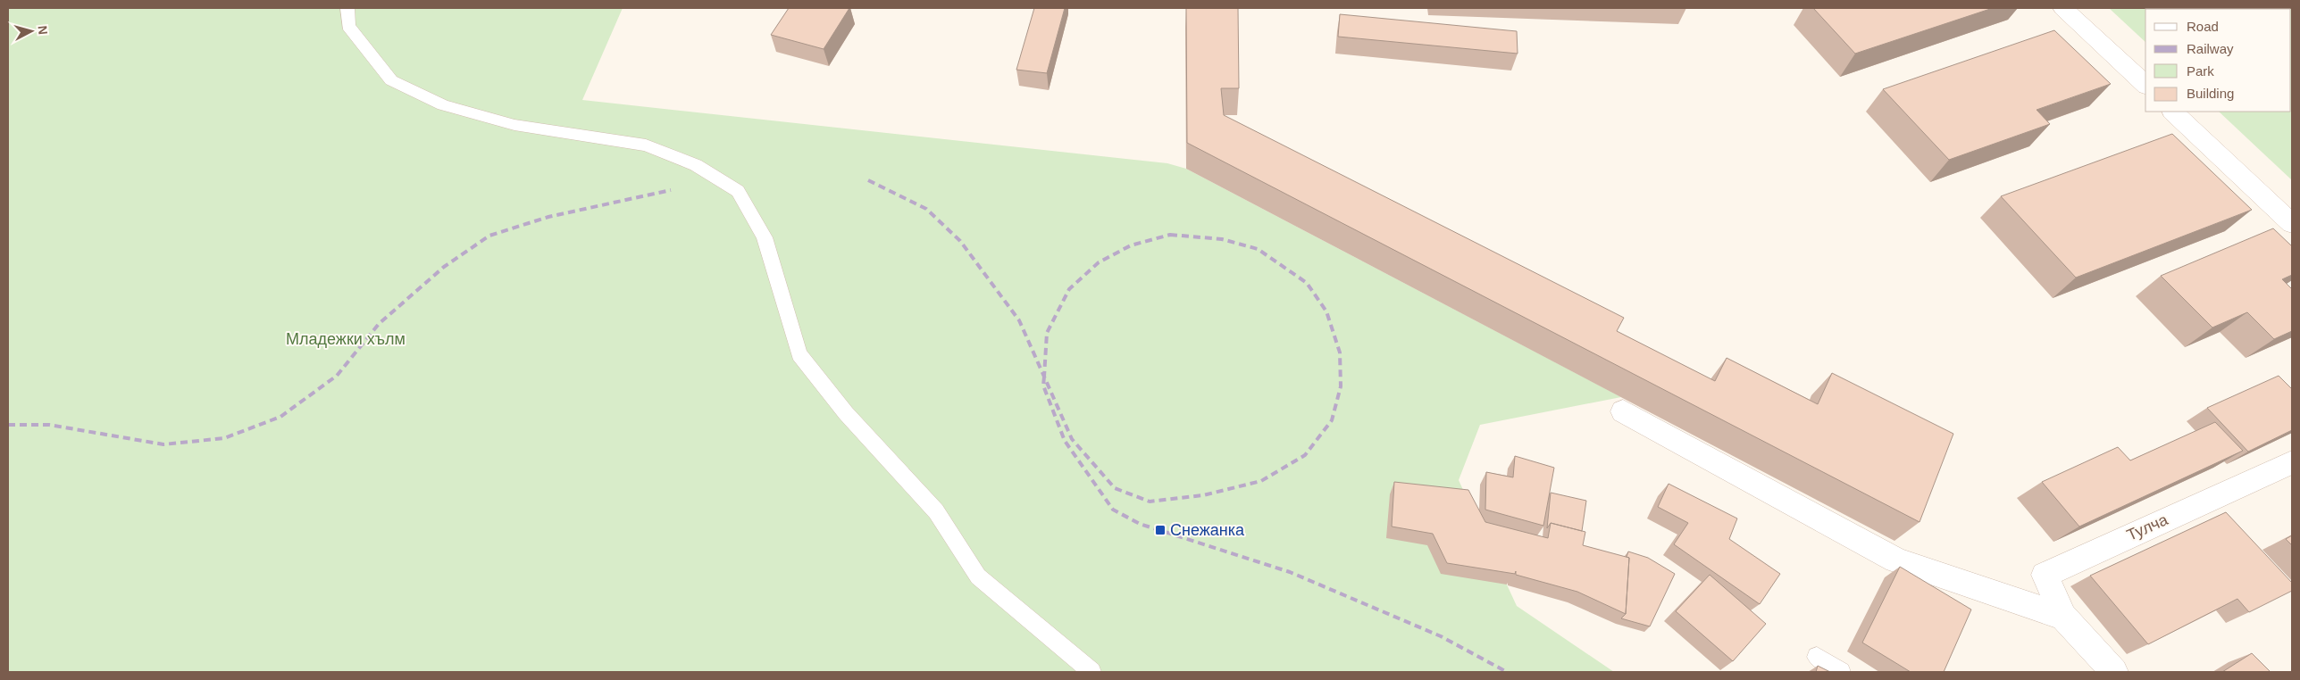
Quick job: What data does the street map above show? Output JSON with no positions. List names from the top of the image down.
{
  "streets": {
    "street": ["Тулча"]
  },
  "parks": ["Младежки хълм"],
  "places": {
    "transit": ["Снежанка"]
  },
  "legend": [
    "Road",
    "Railway",
    "Park",
    "Building"
  ],
  "north": "right"
}
